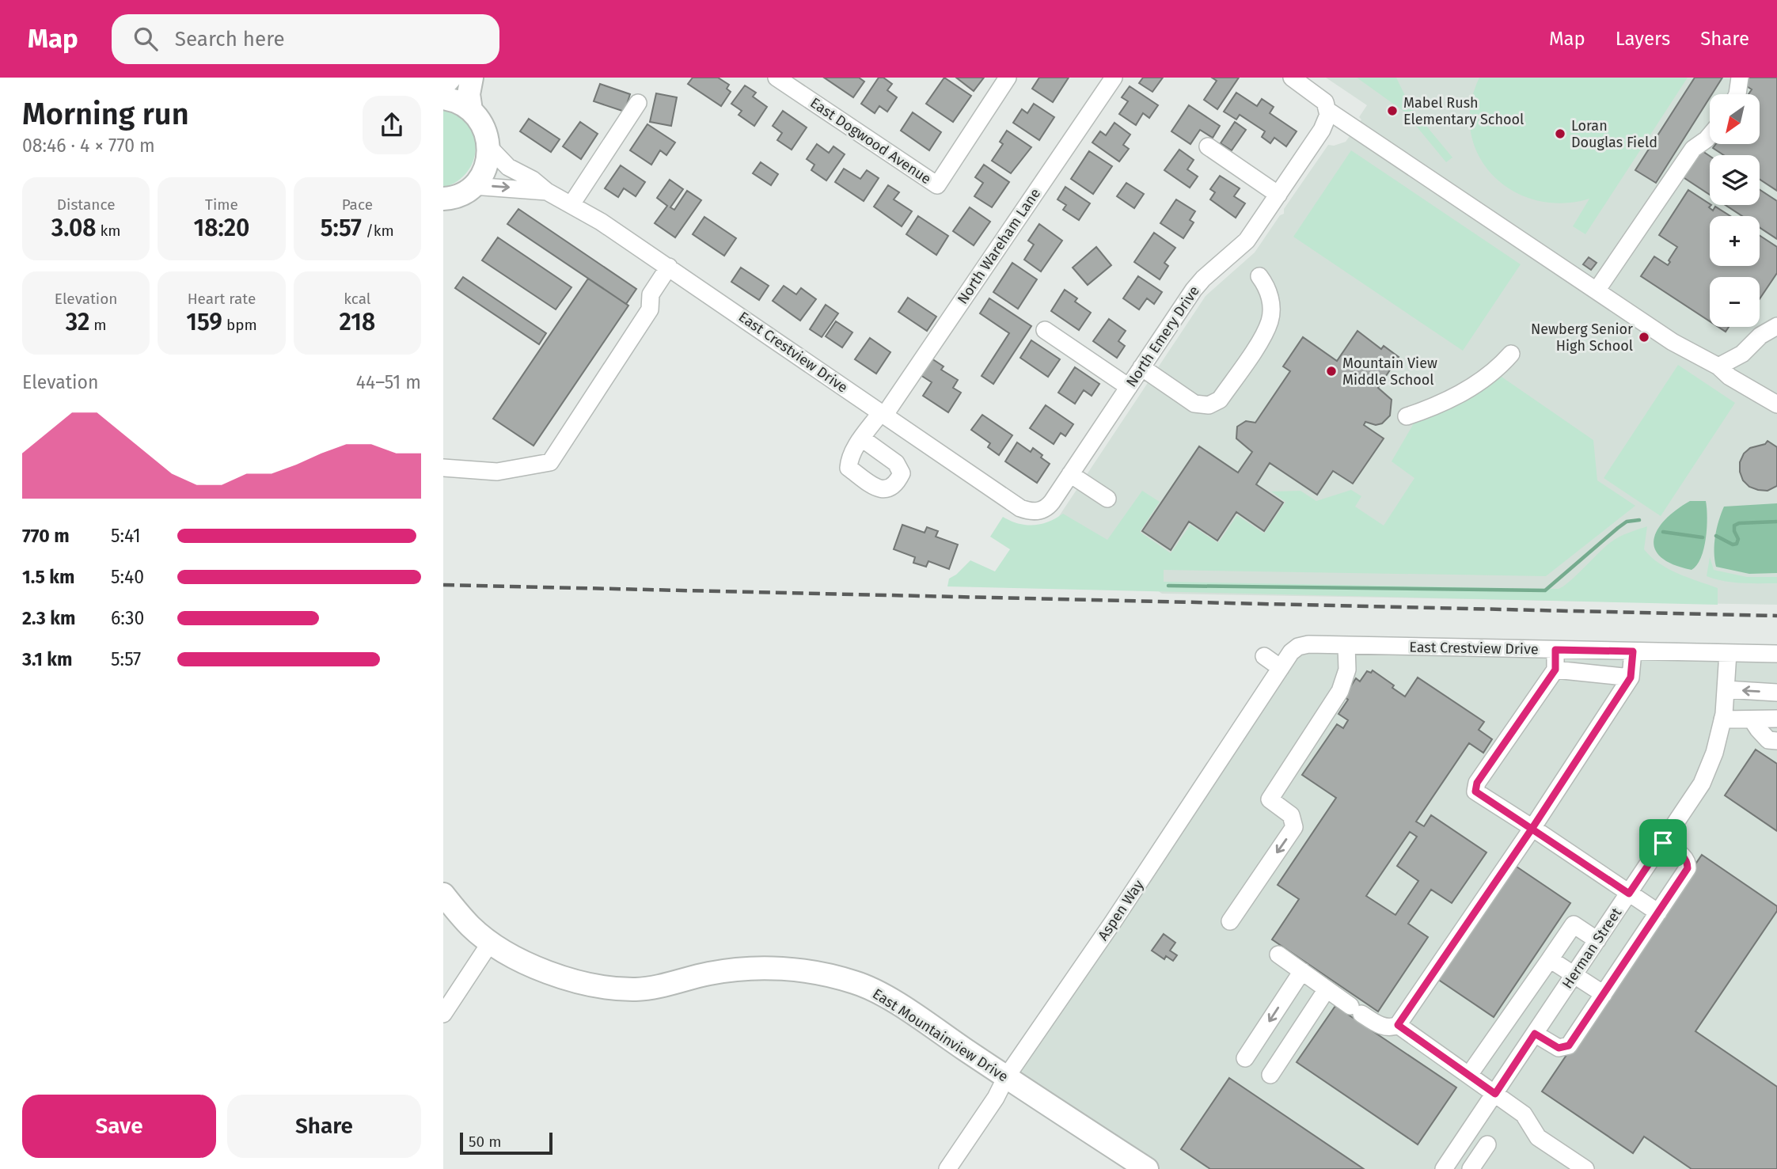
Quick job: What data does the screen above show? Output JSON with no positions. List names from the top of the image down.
{
  "streets": {
    "main road": ["East Mountainview Drive"],
    "street": [
      "East Dogwood Avenue",
      "North Wareham Lane",
      "North Emery Drive",
      "East Crestview Drive",
      "Aspen Way",
      "Herman Street"
    ]
  },
  "crossings": [
    ["North Wareham Lane", "East Crestview Drive"],
    ["North Emery Drive", "East Crestview Drive"],
    ["East Crestview Drive", "Aspen Way"],
    ["East Crestview Drive", "Herman Street"],
    ["Aspen Way", "East Mountainview Drive"]
  ],
  "places": [
    "Mabel Rush Elementary School",
    "Loran Douglas Field",
    "Newberg Senior High School",
    "Mountain View Middle School"
  ],
  "scale_bar": "50 m",
  "north": "bottom left",
  "page": {
    "header": "Map",
    "search": "Search here",
    "nav": ["Map", "Layers", "Share"],
    "heading": ["Morning run", "08:46 · 4 × 770 m"],
    "map_buttons": ["+", "−"],
    "stats": [
      ["Distance", "3.08 km"],
      ["Time", "18:20"],
      ["Pace", "5:57 /km"],
      ["Elevation", "32 m"],
      ["Heart rate", "159 bpm"],
      ["kcal", "218"]
    ],
    "chart": ["Elevation", "44–51 m"],
    "list": [
      {
        "name": "770 m",
        "note": "5:41"
      },
      {
        "name": "1.5 km",
        "note": "5:40"
      },
      {
        "name": "2.3 km",
        "note": "6:30"
      },
      {
        "name": "3.1 km",
        "note": "5:57"
      }
    ],
    "buttons": ["Save", "Share"],
    "scale": "50 m"
  }
}
